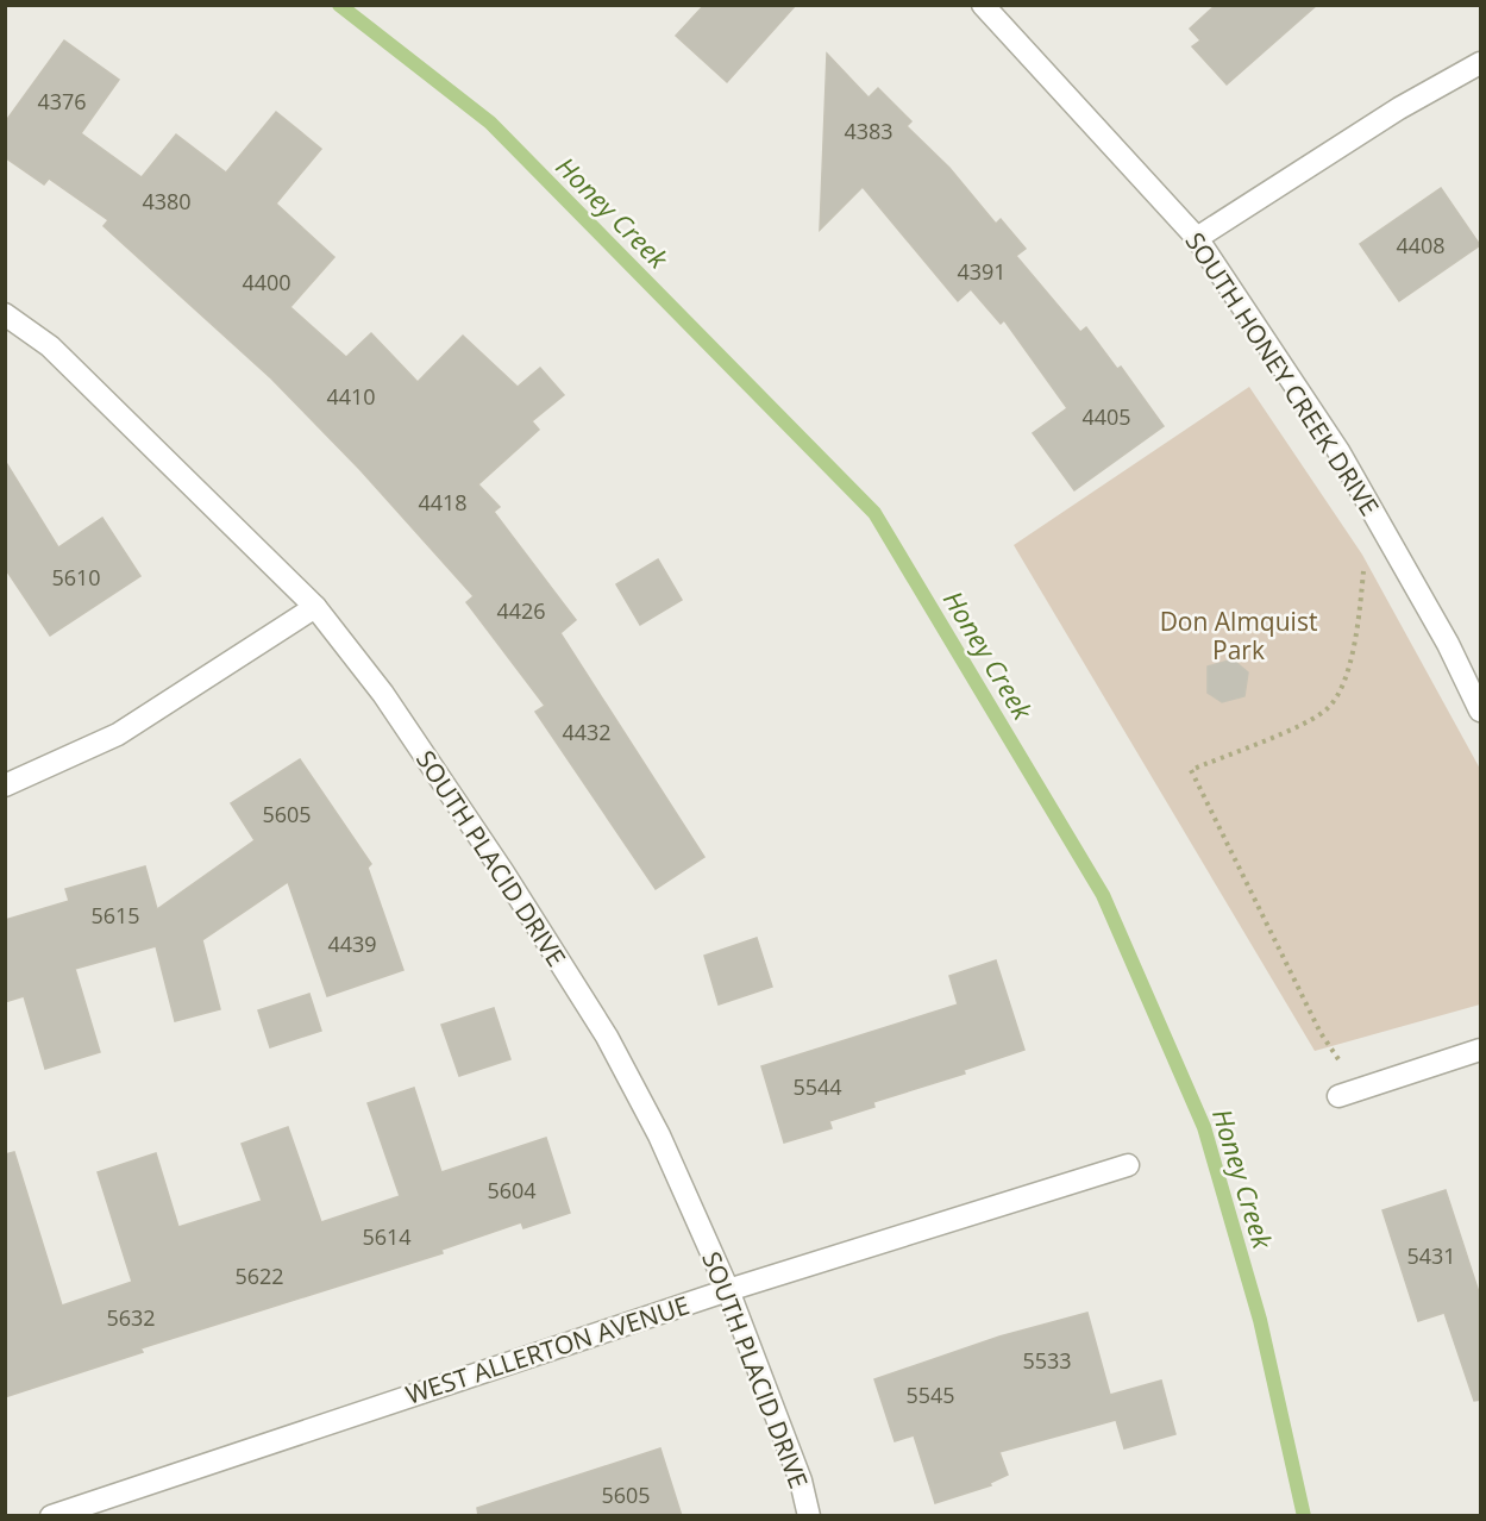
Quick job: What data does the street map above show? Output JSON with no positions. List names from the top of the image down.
{
  "streets": {
    "street": ["SOUTH HONEY CREEK DRIVE", "SOUTH PLACID DRIVE", "WEST ALLERTON AVENUE"]
  },
  "crossings": [
    ["SOUTH PLACID DRIVE", "WEST ALLERTON AVENUE"]
  ],
  "water": ["Honey Creek"],
  "parks": ["Don Almquist Park"],
  "house_numbers": [
    "4376",
    "4383",
    "4380",
    "4408",
    "4391",
    "4400",
    "4410",
    "4405",
    "4418",
    "5610",
    "4426",
    "4432",
    "5605",
    "5615",
    "4439",
    "5544",
    "5604",
    "5614",
    "5431",
    "5622",
    "5632",
    "5533",
    "5545",
    "5605"
  ]
}
